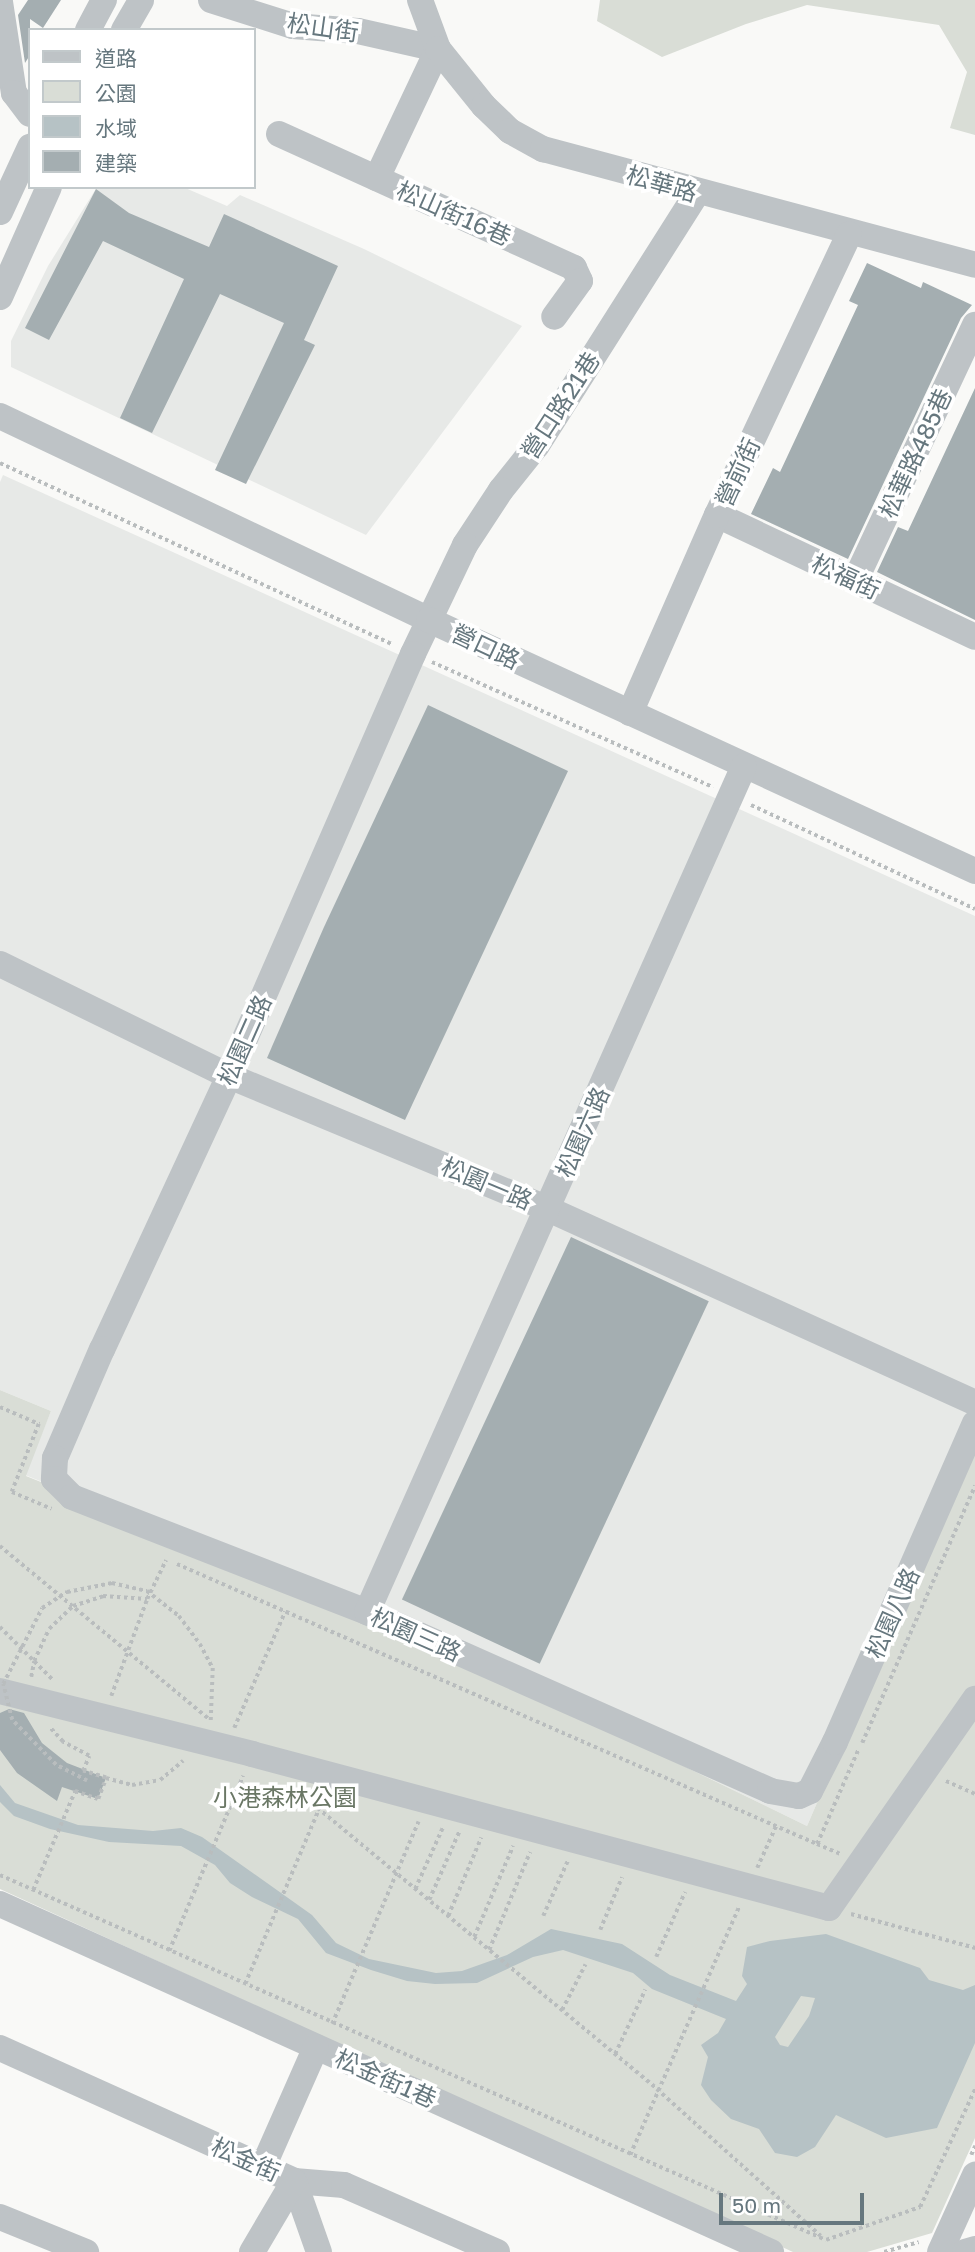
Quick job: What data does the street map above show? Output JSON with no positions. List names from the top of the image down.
{
  "streets": {
    "street": [
      "松山街",
      "松華路",
      "松山街16巷",
      "營口路21巷",
      "松華路485巷",
      "營前街",
      "松福街",
      "營口路",
      "松園二路",
      "松園六路",
      "松園一路",
      "松園八路",
      "松園三路",
      "松金街1巷",
      "松金街"
    ]
  },
  "crossings": [
    ["松山街", "松華路"],
    ["松華路", "營口路21巷"],
    ["松華路", "營前街"],
    ["營口路21巷", "營口路"],
    ["營口路21巷", "松園二路"],
    ["松華路485巷", "松福街"],
    ["營前街", "松福街"],
    ["營前街", "營口路"],
    ["營口路", "松園二路"],
    ["營口路", "松園六路"],
    ["松園二路", "松園一路"],
    ["松園二路", "松園三路"],
    ["松園六路", "松園一路"],
    ["松園六路", "松園三路"],
    ["松園八路", "松園三路"]
  ],
  "parks": ["小港森林公園"],
  "legend": [
    "道路",
    "公園",
    "水域",
    "建築"
  ],
  "scale_bar": "50 m"
}
